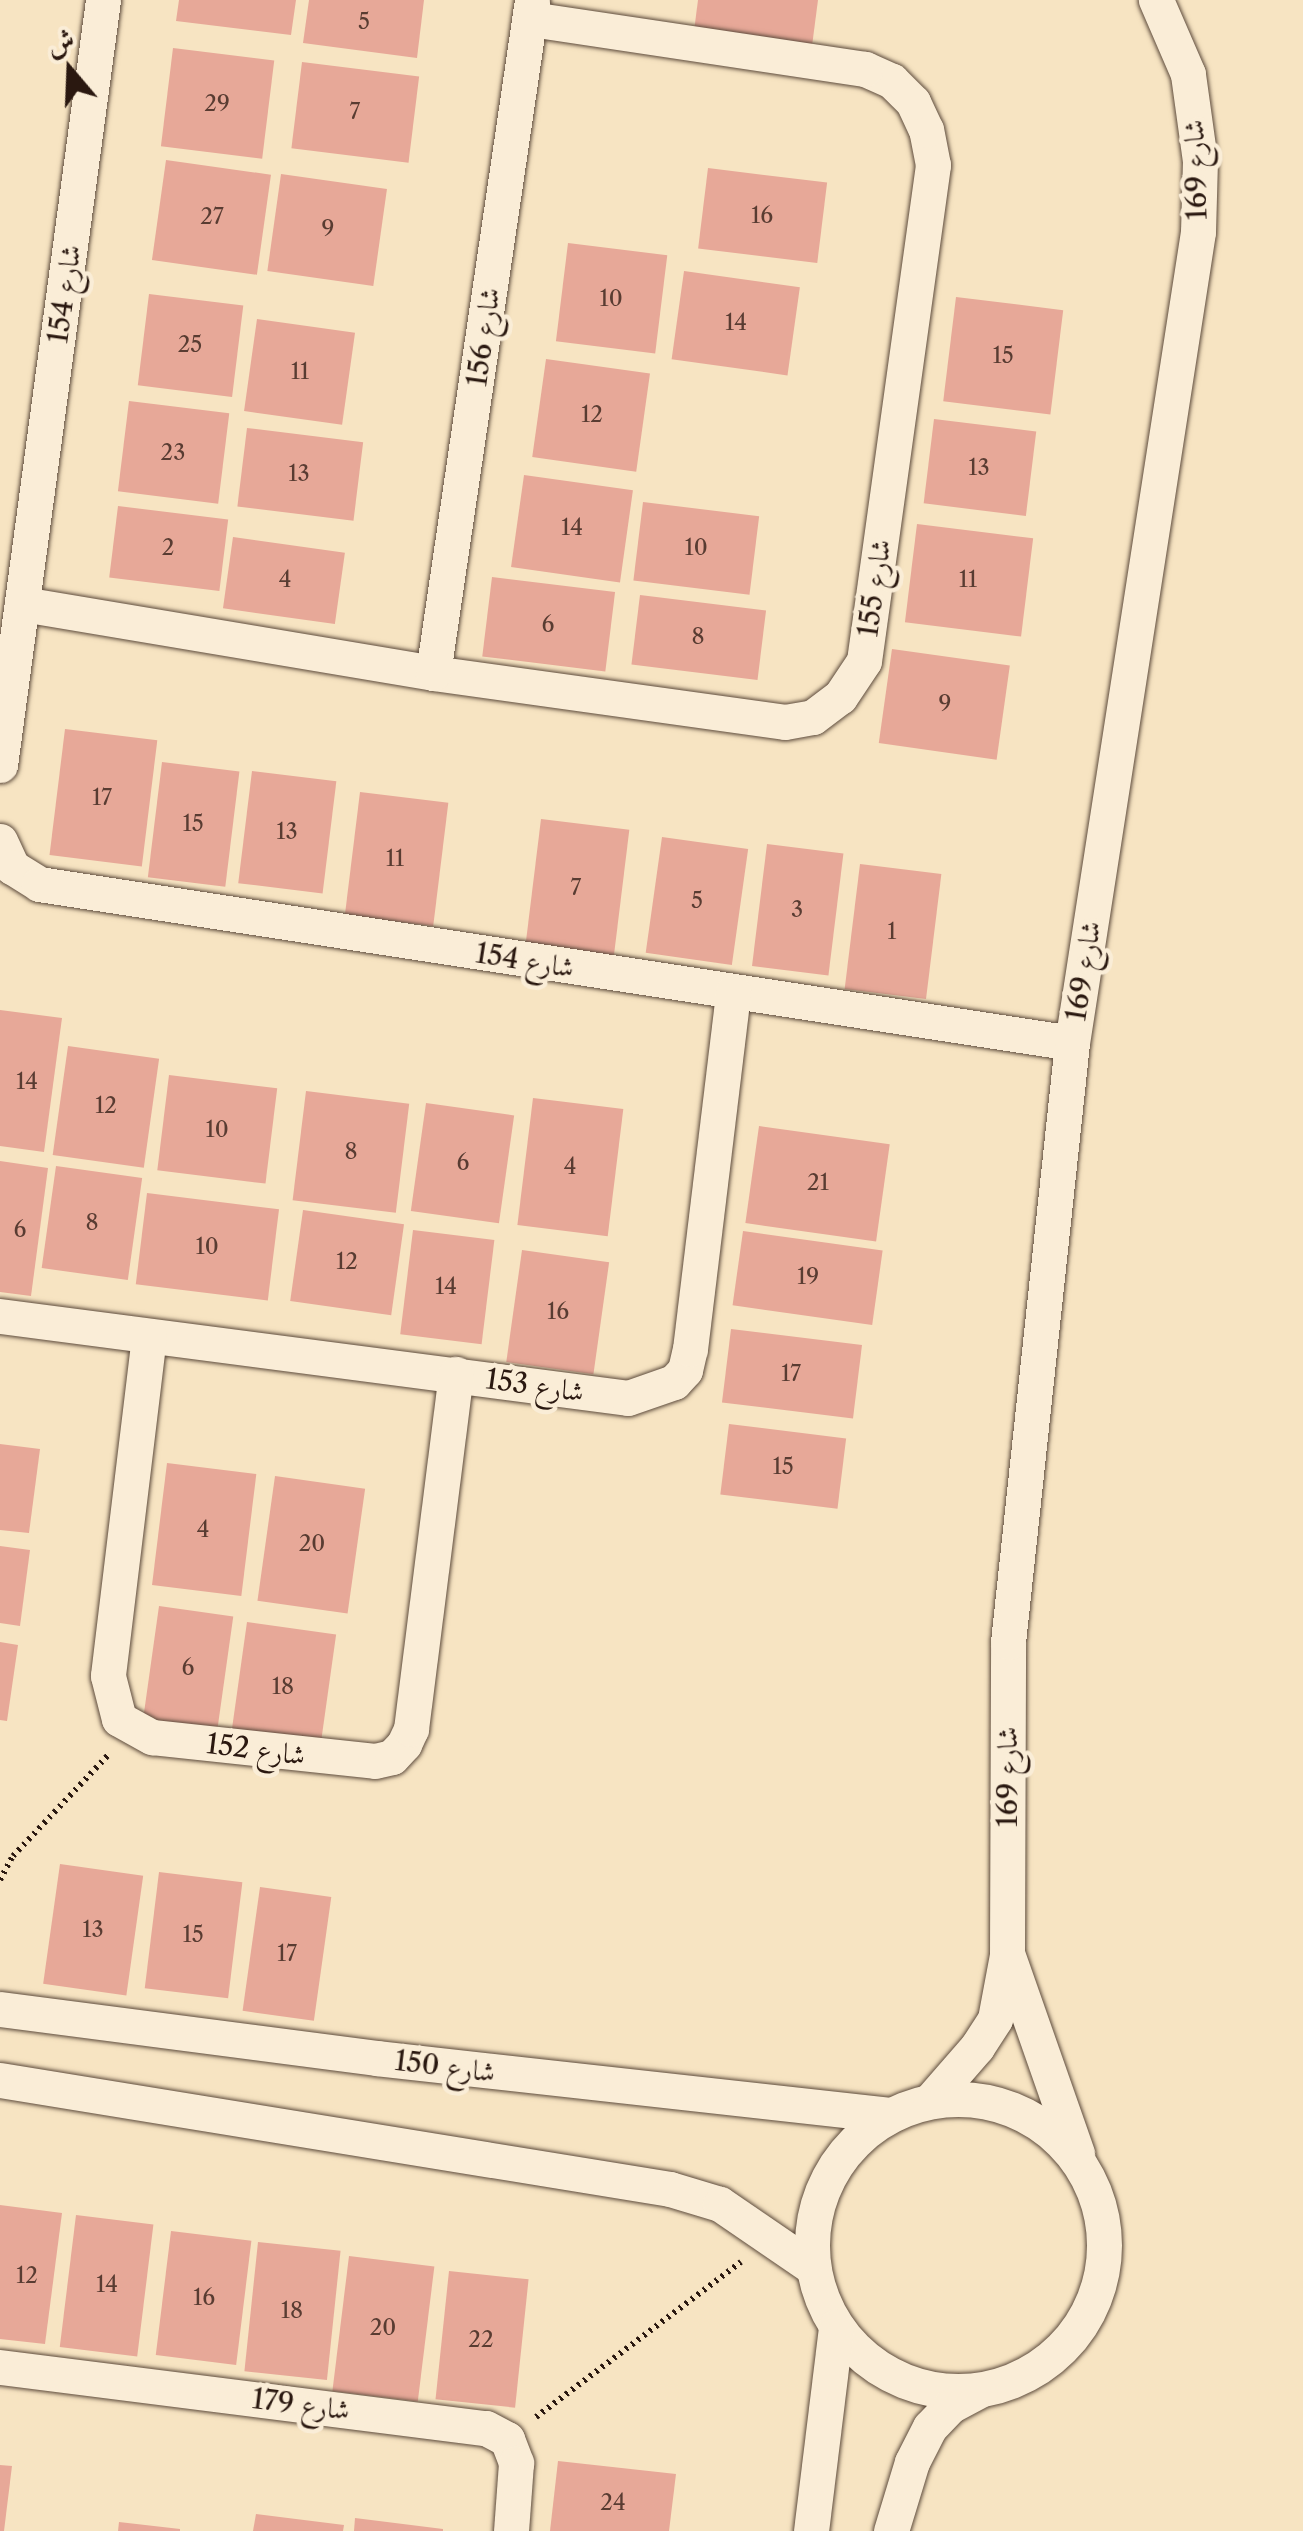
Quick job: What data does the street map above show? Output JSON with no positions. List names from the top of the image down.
{
  "streets": {
    "street": [
      "شارع 169",
      "شارع 154",
      "شارع 156",
      "شارع 155",
      "شارع 153",
      "شارع 152",
      "شارع 150",
      "شارع 179"
    ]
  },
  "crossings": [
    ["شارع 169", "شارع 154"],
    ["شارع 169", "شارع 150"],
    ["شارع 154", "شارع 155"],
    ["شارع 154", "شارع 153"],
    ["شارع 156", "شارع 155"],
    ["شارع 153", "شارع 152"]
  ],
  "house_numbers": [
    "5",
    "29",
    "7",
    "16",
    "27",
    "9",
    "10",
    "14",
    "25",
    "15",
    "11",
    "12",
    "23",
    "13",
    "13",
    "14",
    "2",
    "10",
    "4",
    "11",
    "6",
    "8",
    "9",
    "17",
    "15",
    "13",
    "11",
    "7",
    "5",
    "3",
    "1",
    "14",
    "12",
    "10",
    "8",
    "6",
    "4",
    "21",
    "8",
    "6",
    "10",
    "12",
    "19",
    "14",
    "16",
    "17",
    "15",
    "4",
    "20",
    "6",
    "18",
    "13",
    "15",
    "17",
    "12",
    "14",
    "16",
    "18",
    "20",
    "22",
    "24"
  ],
  "north": "top"
}
